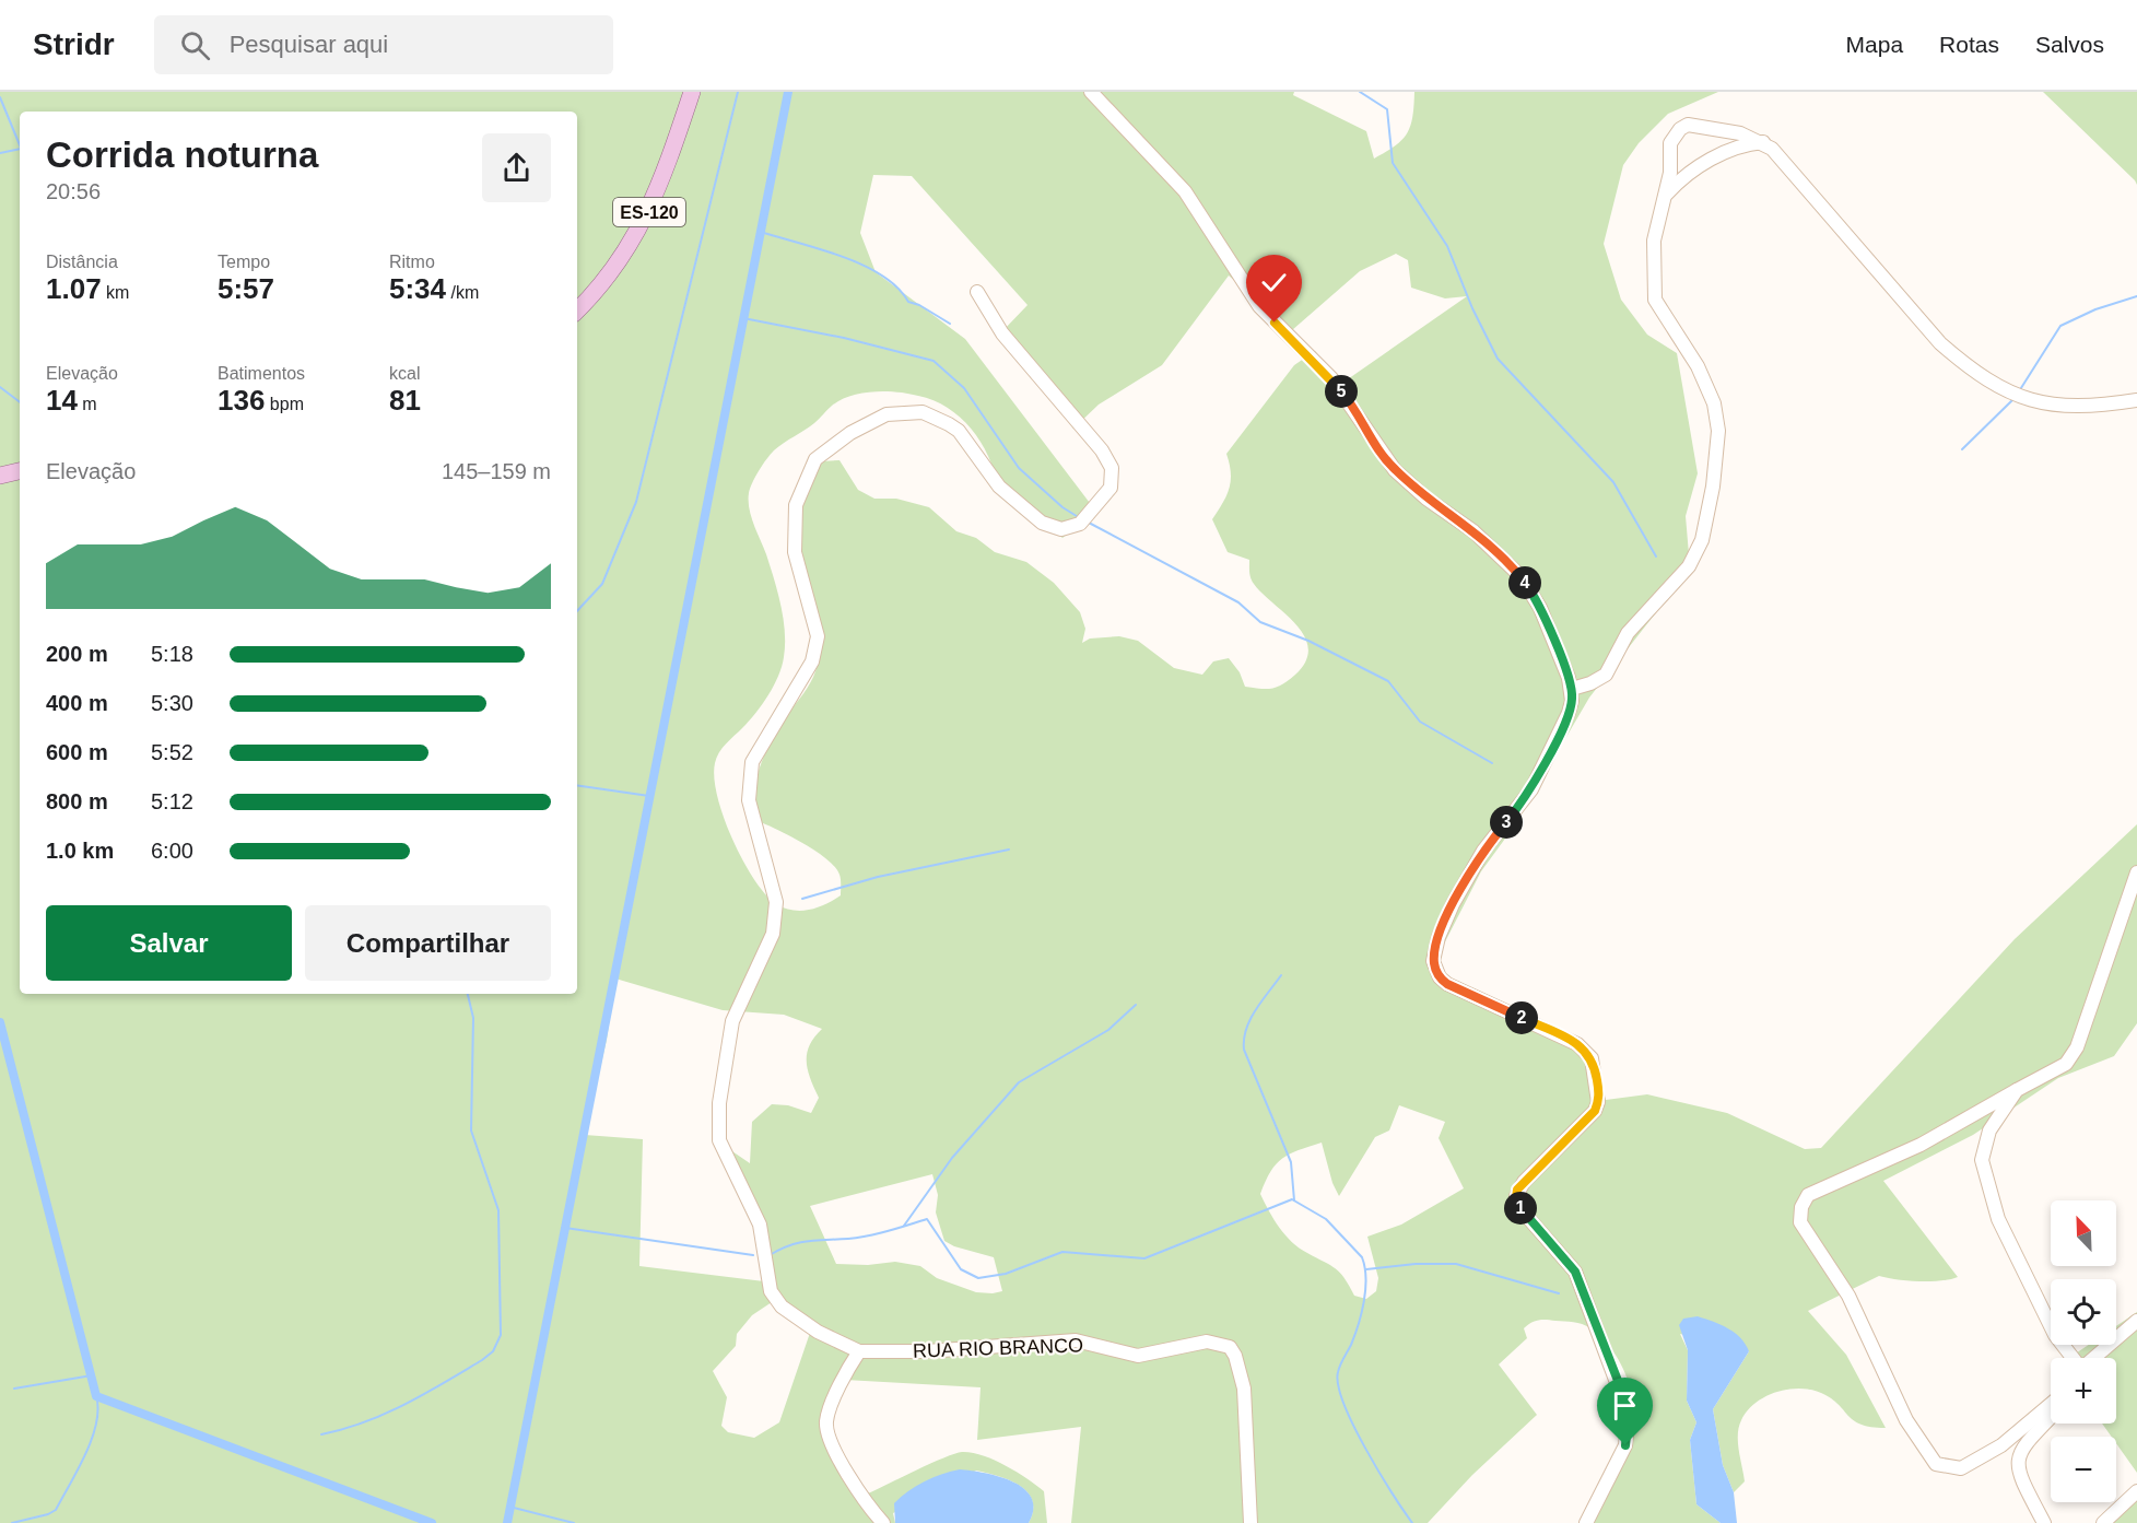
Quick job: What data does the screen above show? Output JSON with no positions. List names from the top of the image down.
{
  "streets": {
    "main road": ["ES-120"],
    "street": ["RUA RIO BRANCO"]
  },
  "north": "top left",
  "page": {
    "header": "Stridr",
    "search": "Pesquisar aqui",
    "nav": ["Mapa", "Rotas", "Salvos"],
    "heading": ["Corrida noturna", "20:56"],
    "stats": [
      ["Distância", "1.07 km"],
      ["Tempo", "5:57"],
      ["Ritmo", "5:34 /km"],
      ["Elevação", "14 m"],
      ["Batimentos", "136 bpm"],
      ["kcal", "81"]
    ],
    "pins": [
      "5",
      "4",
      "3",
      "2",
      "1"
    ],
    "chart": ["Elevação", "145–159 m"],
    "list": [
      {
        "name": "200 m",
        "note": "5:18"
      },
      {
        "name": "400 m",
        "note": "5:30"
      },
      {
        "name": "600 m",
        "note": "5:52"
      },
      {
        "name": "800 m",
        "note": "5:12"
      },
      {
        "name": "1.0 km",
        "note": "6:00"
      }
    ],
    "buttons": ["Salvar", "Compartilhar"],
    "map_buttons": ["+", "−"]
  }
}
